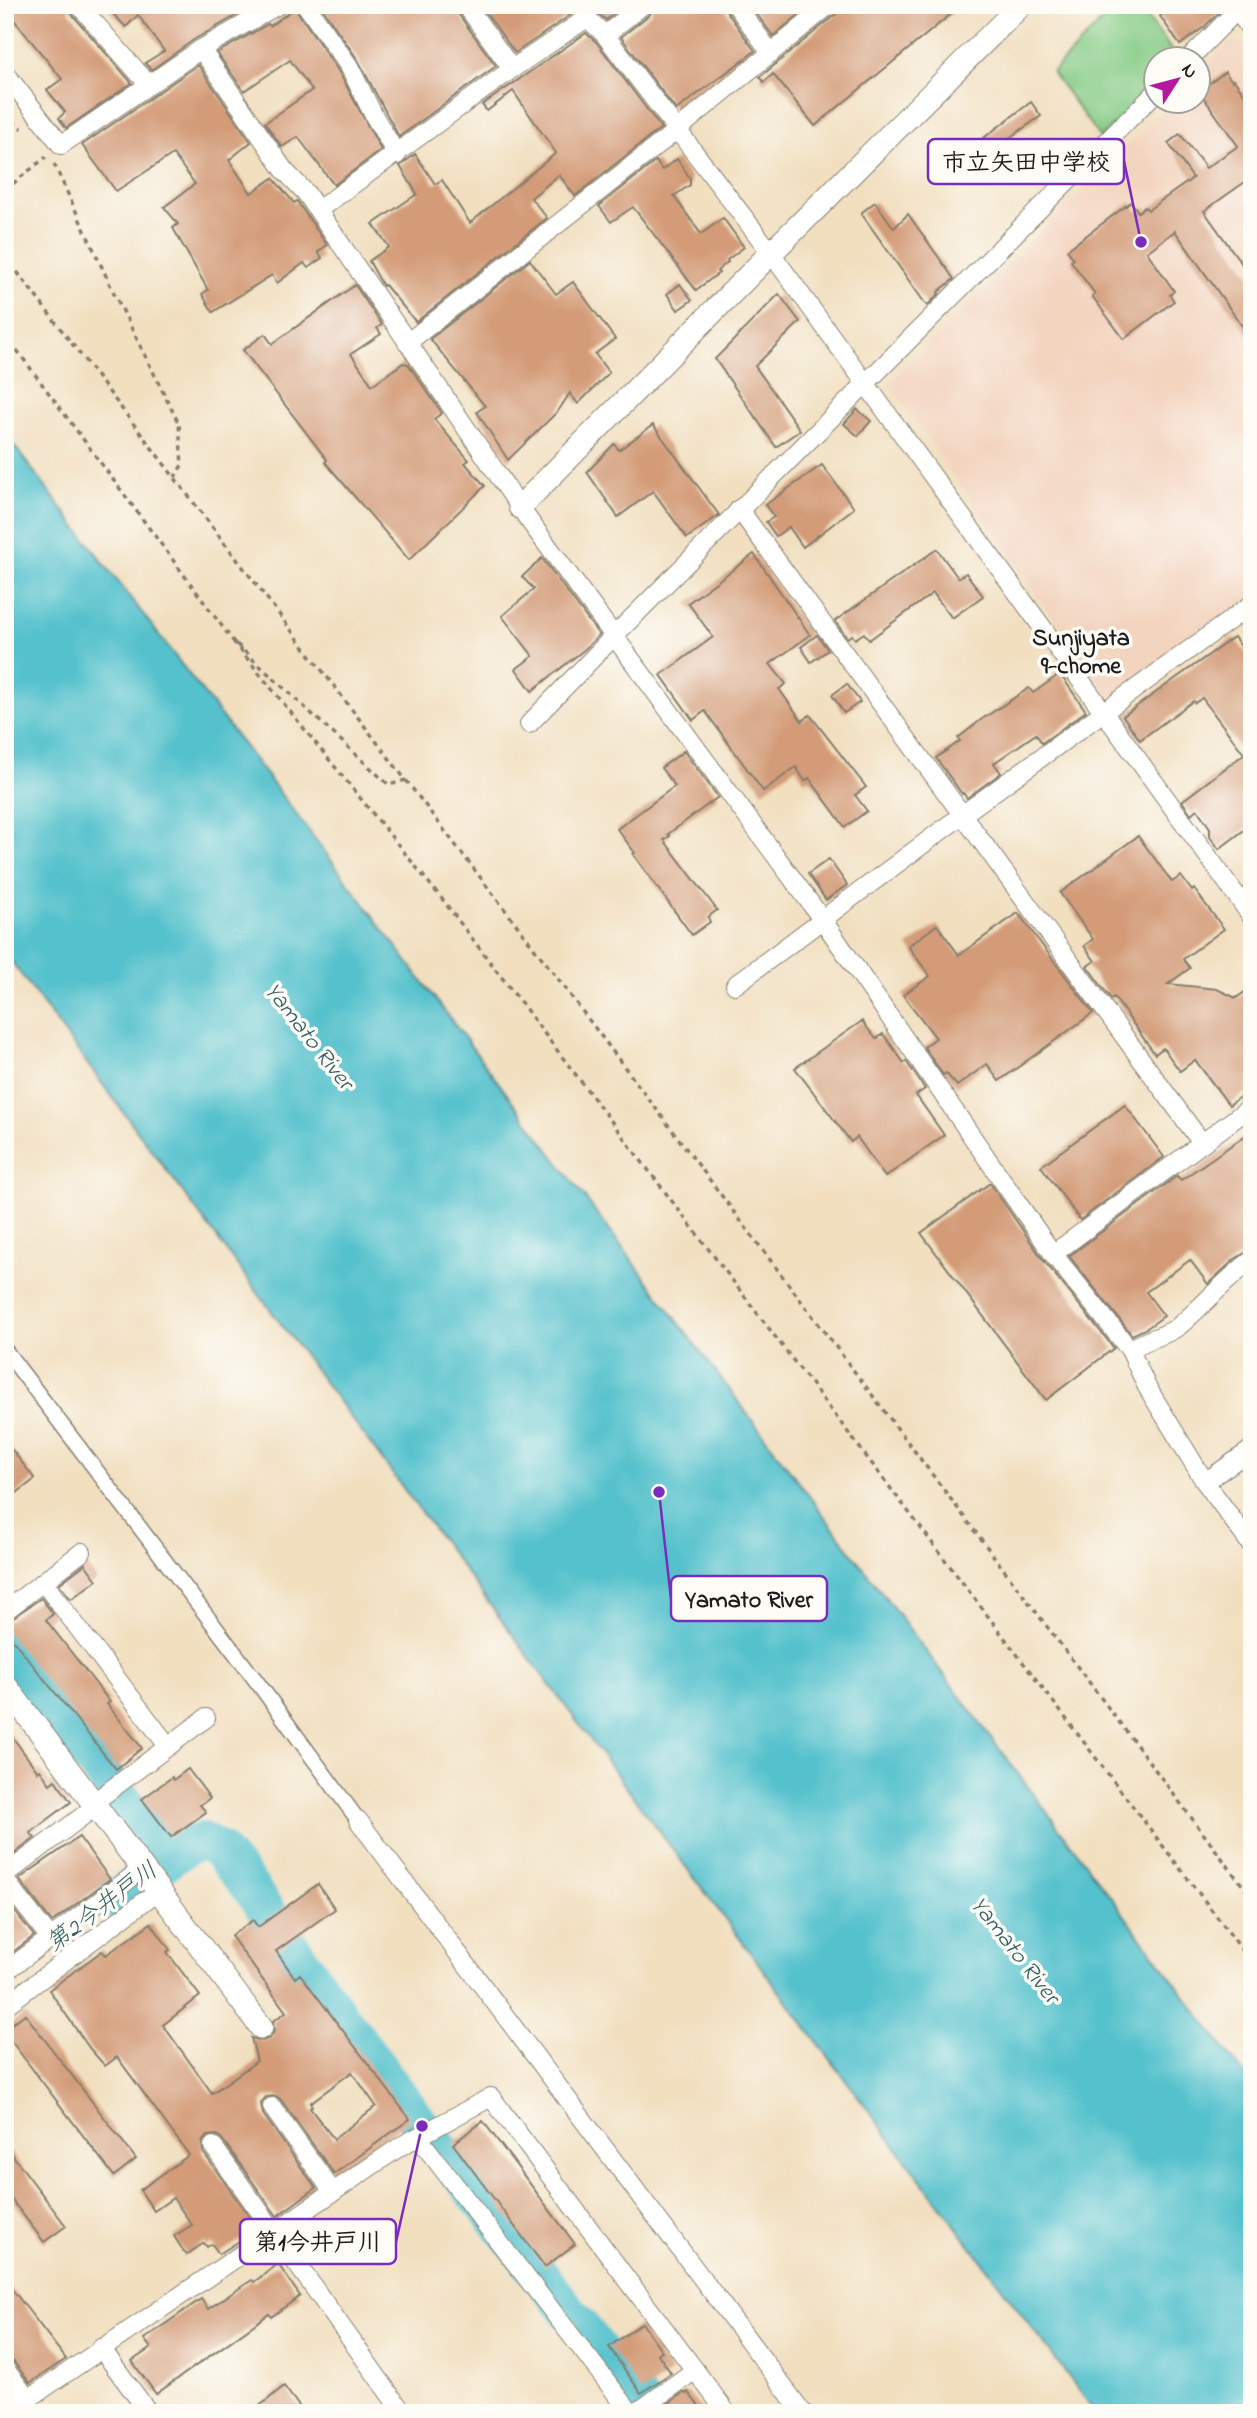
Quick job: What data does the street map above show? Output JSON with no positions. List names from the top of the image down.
{
  "districts": ["Sunjiyata 9-chome"],
  "water": ["Yamato River", "第2今井戸川"],
  "places": ["市立矢田中学校", "Yamato River", "第1今井戸川"],
  "north": "top right"
}
